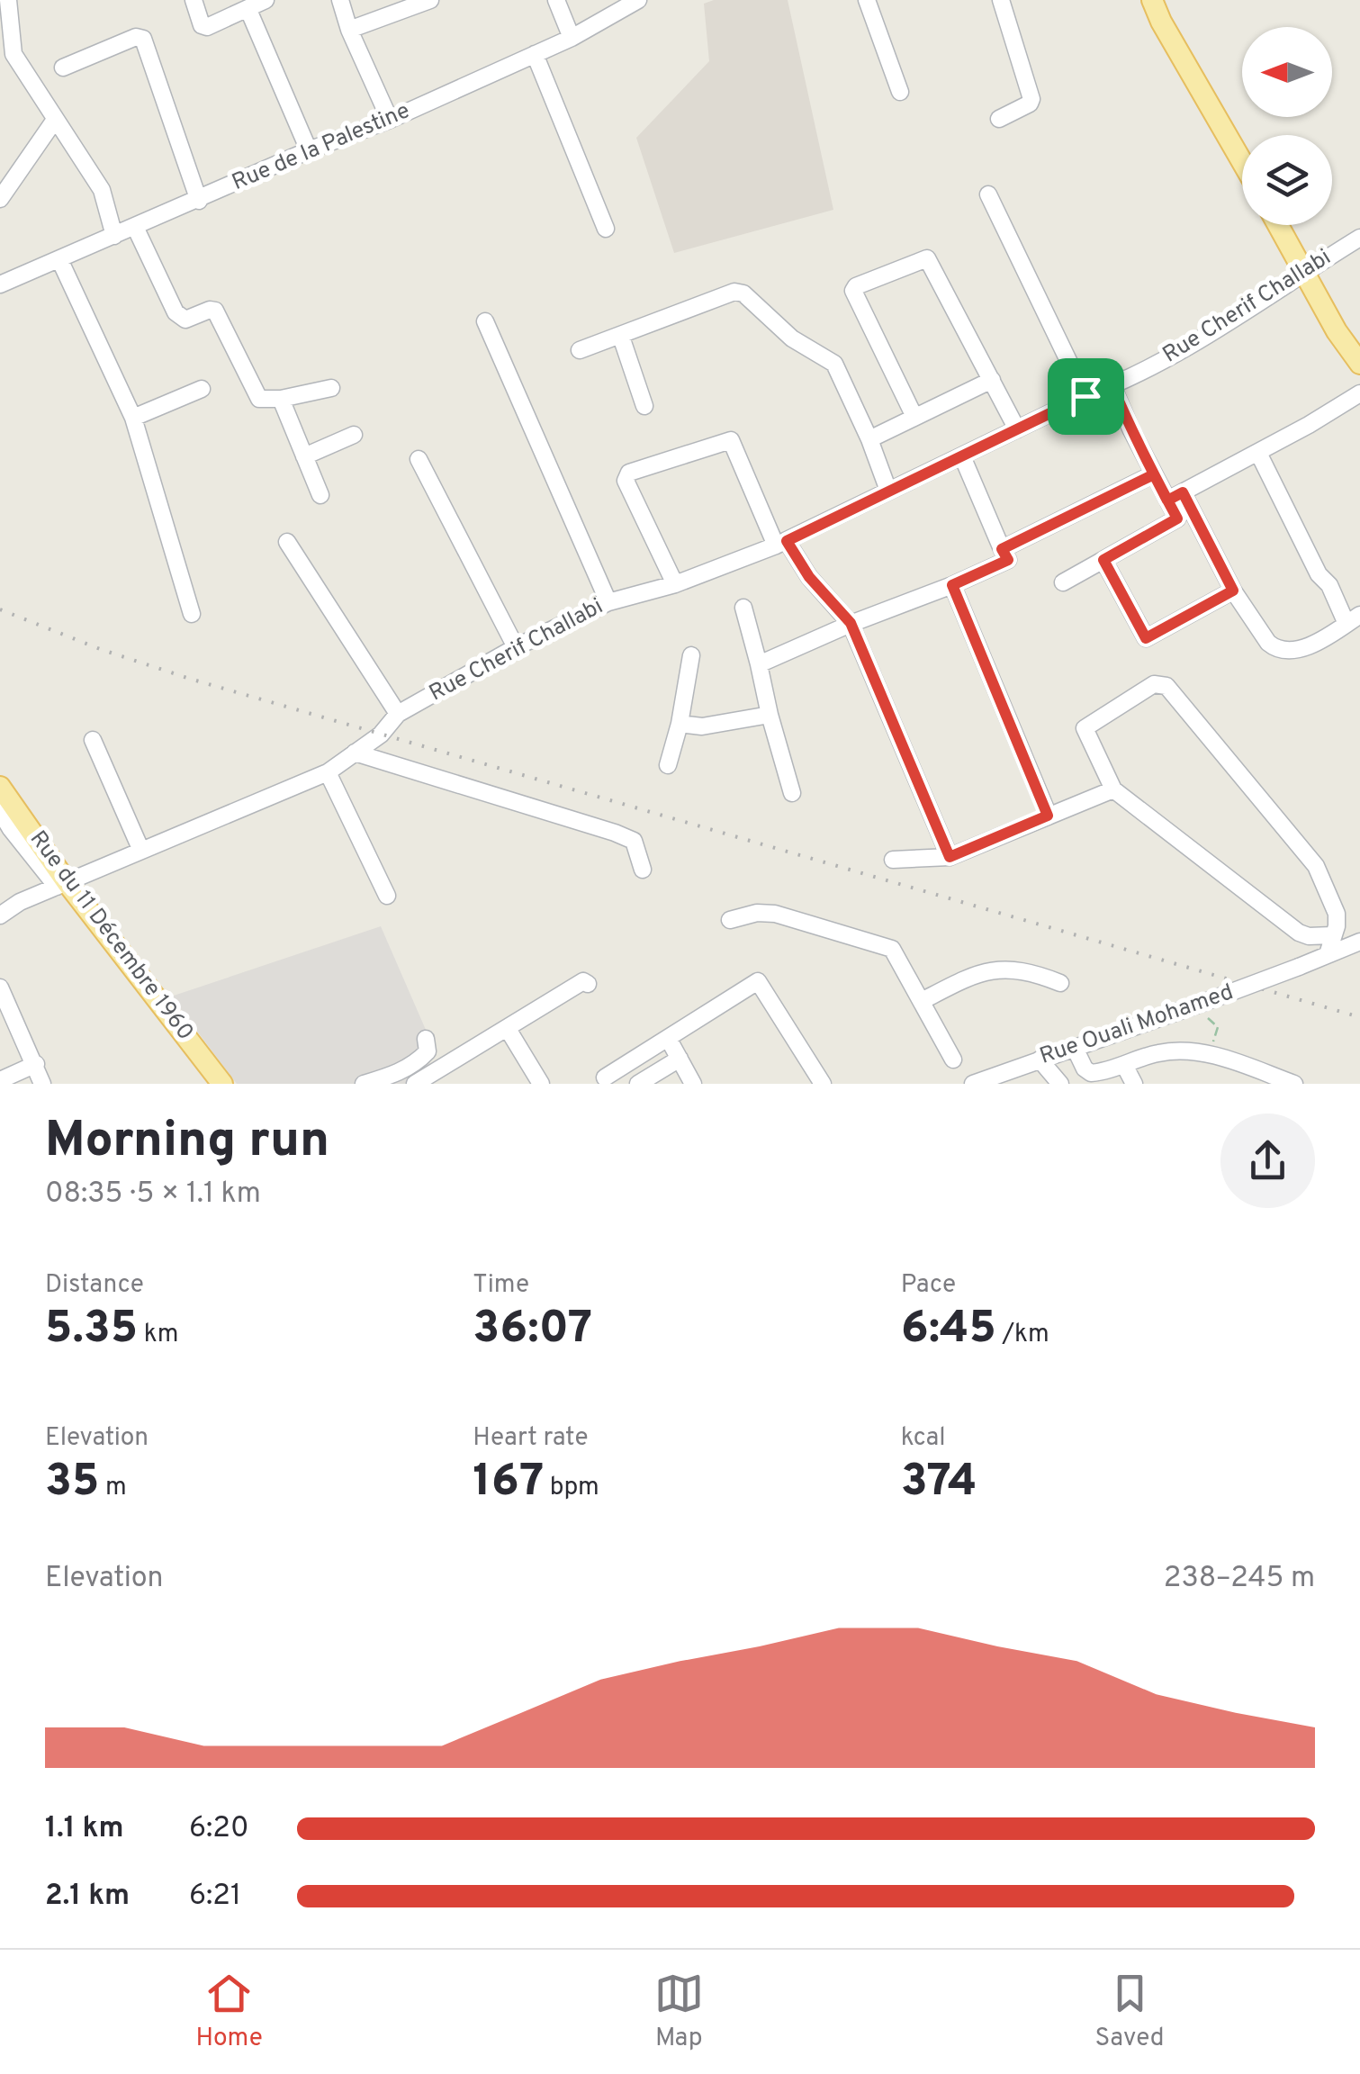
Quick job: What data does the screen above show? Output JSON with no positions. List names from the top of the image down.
{
  "streets": {
    "main road": ["Rue du 11 Décembre 1960"],
    "street": ["Rue de la Palestine", "Rue Cherif Challabi", "Rue Ouali Mohamed"]
  },
  "crossings": [
    ["Rue Cherif Challabi", "Rue du 11 Décembre 1960"]
  ],
  "north": "left",
  "page": {
    "heading": ["Morning run", "08:35 · 5 × 1.1 km"],
    "stats": [
      ["Distance", "5.35 km"],
      ["Time", "36:07"],
      ["Pace", "6:45 /km"],
      ["Elevation", "35 m"],
      ["Heart rate", "167 bpm"],
      ["kcal", "374"]
    ],
    "chart": ["Elevation", "238–245 m"],
    "list": [
      {
        "name": "1.1 km",
        "note": "6:20"
      },
      {
        "name": "2.1 km",
        "note": "6:21"
      }
    ],
    "tabs": ["Home", "Map", "Saved"]
  }
}
